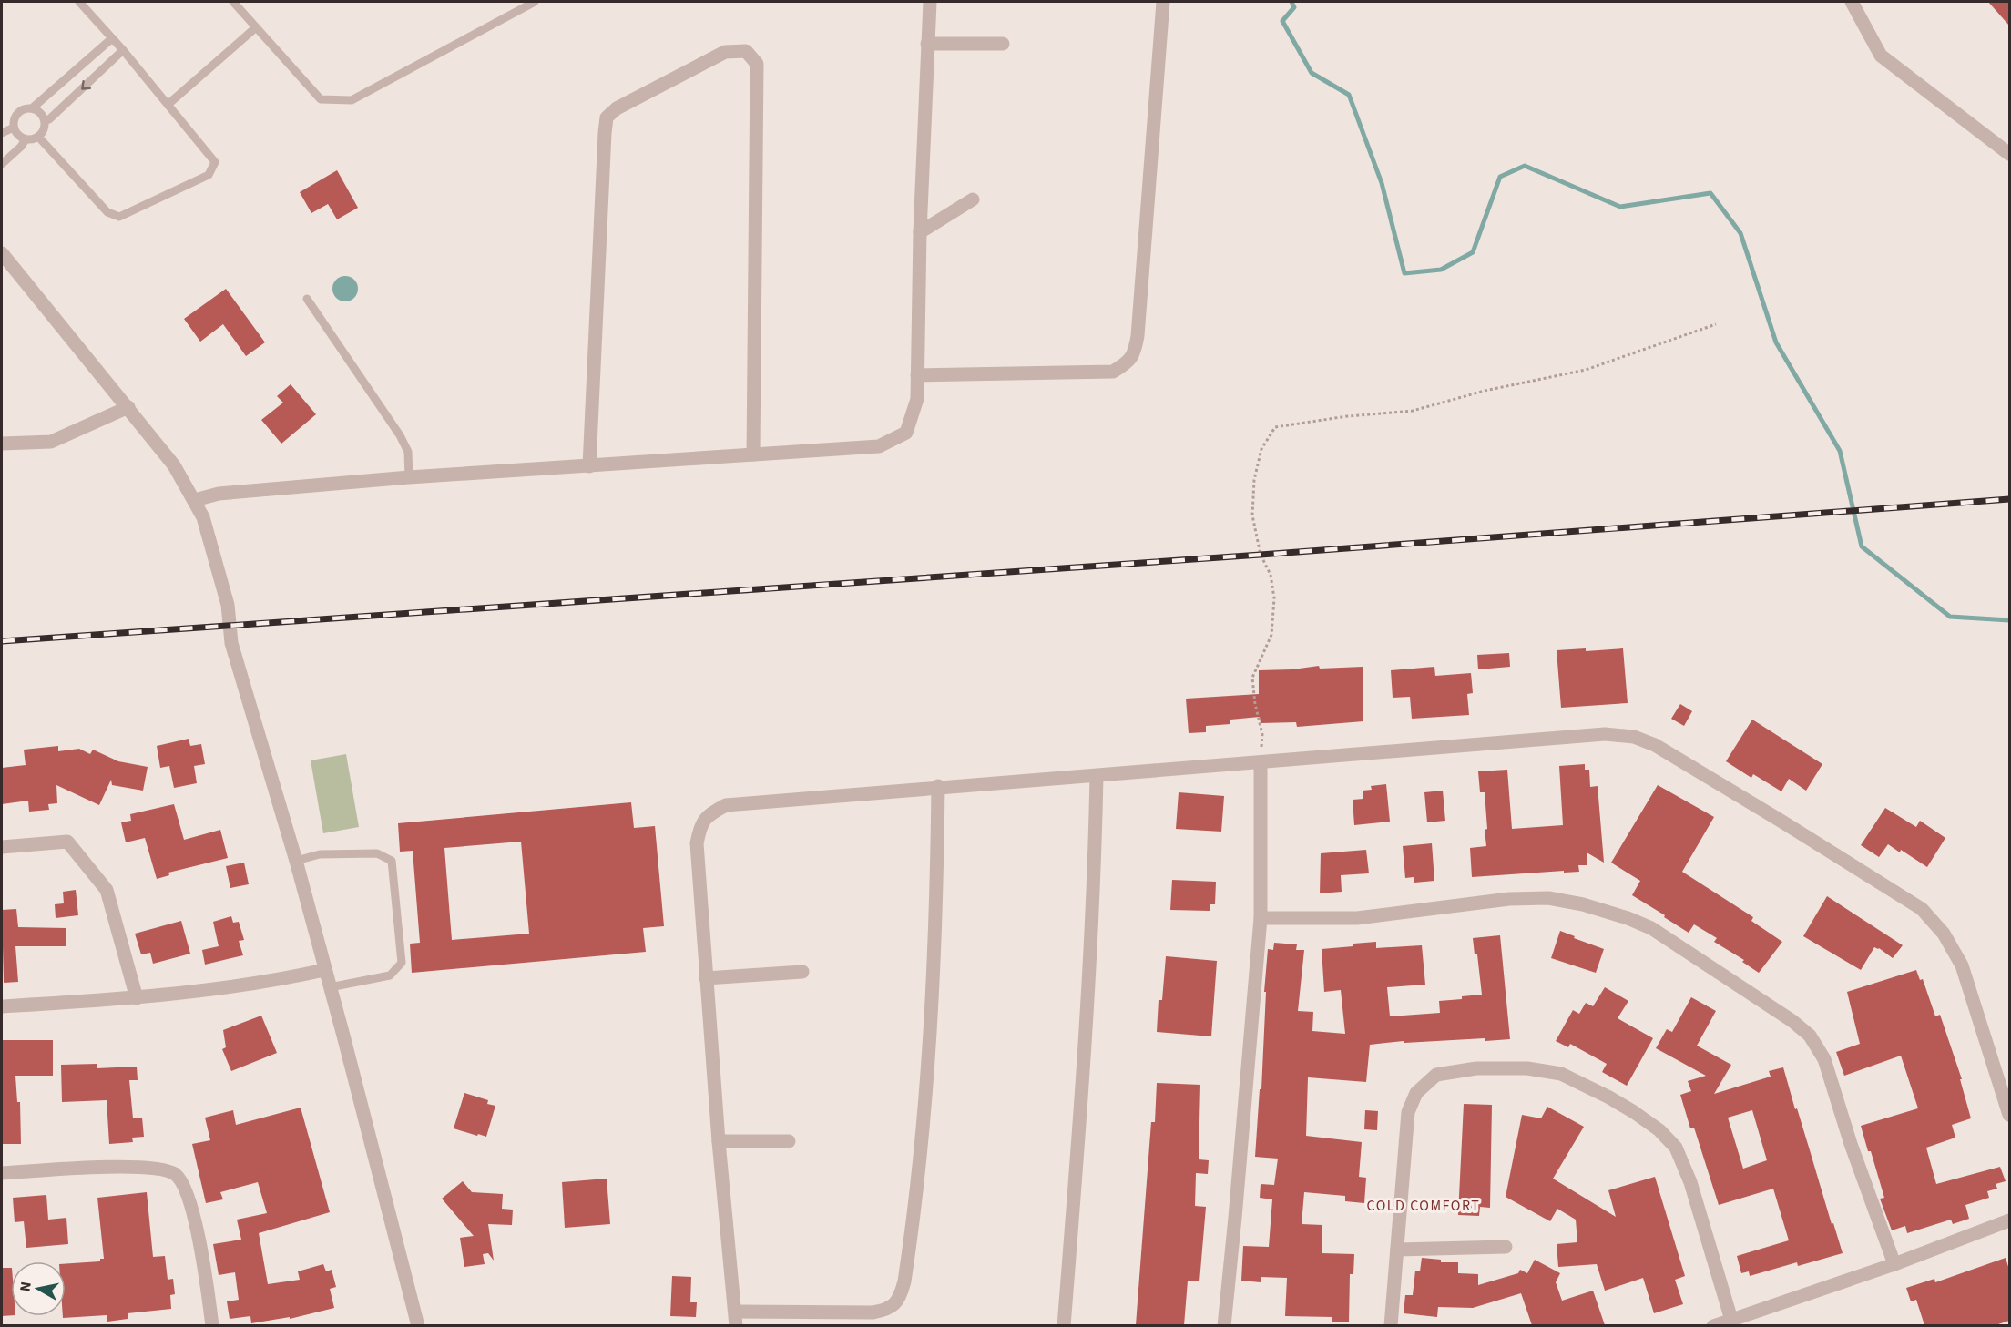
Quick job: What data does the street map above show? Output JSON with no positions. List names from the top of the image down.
{
  "districts": ["COLD COMFORT"],
  "north": "left"
}
